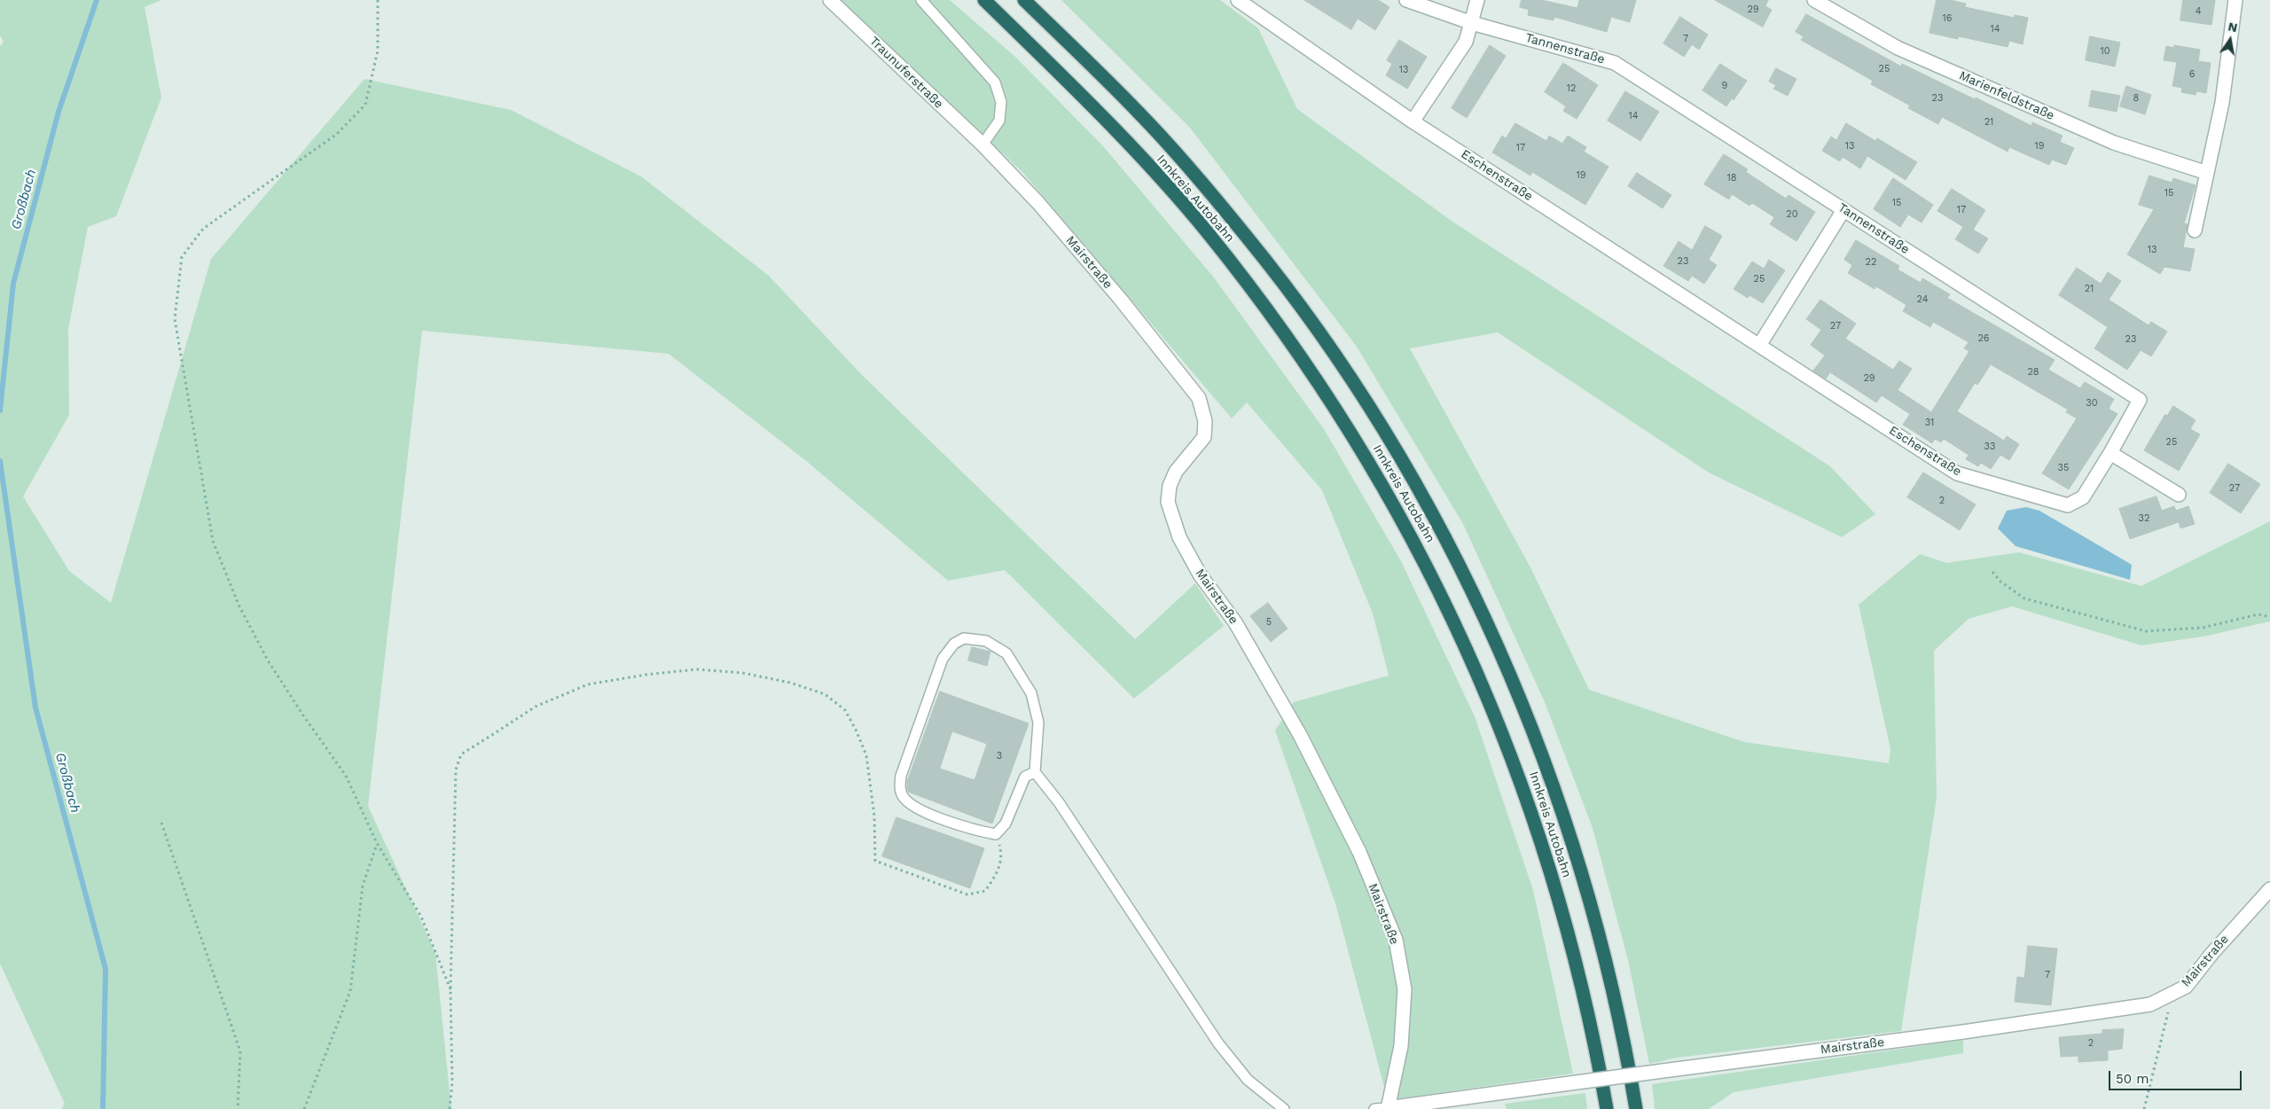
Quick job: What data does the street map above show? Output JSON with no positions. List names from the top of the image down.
{
  "streets": {
    "highway": ["Innkreis Autobahn"],
    "street": [
      "Tannenstraße",
      "Traunuferstraße",
      "Marienfeldstraße",
      "Eschenstraße",
      "Mairstraße"
    ]
  },
  "crossings": [
    ["Tannenstraße", "Eschenstraße"],
    ["Traunuferstraße", "Mairstraße"]
  ],
  "water": ["Großbach"],
  "house_numbers": [
    "29",
    "4",
    "16",
    "14",
    "7",
    "10",
    "25",
    "13",
    "6",
    "9",
    "12",
    "23",
    "8",
    "14",
    "21",
    "13",
    "19",
    "17",
    "19",
    "18",
    "15",
    "15",
    "17",
    "20",
    "13",
    "23",
    "22",
    "25",
    "21",
    "24",
    "27",
    "26",
    "23",
    "28",
    "29",
    "30",
    "31",
    "25",
    "33",
    "35",
    "27",
    "2",
    "32",
    "5",
    "3",
    "7",
    "2"
  ],
  "scale_bar": "50 m",
  "north": "top"
}
